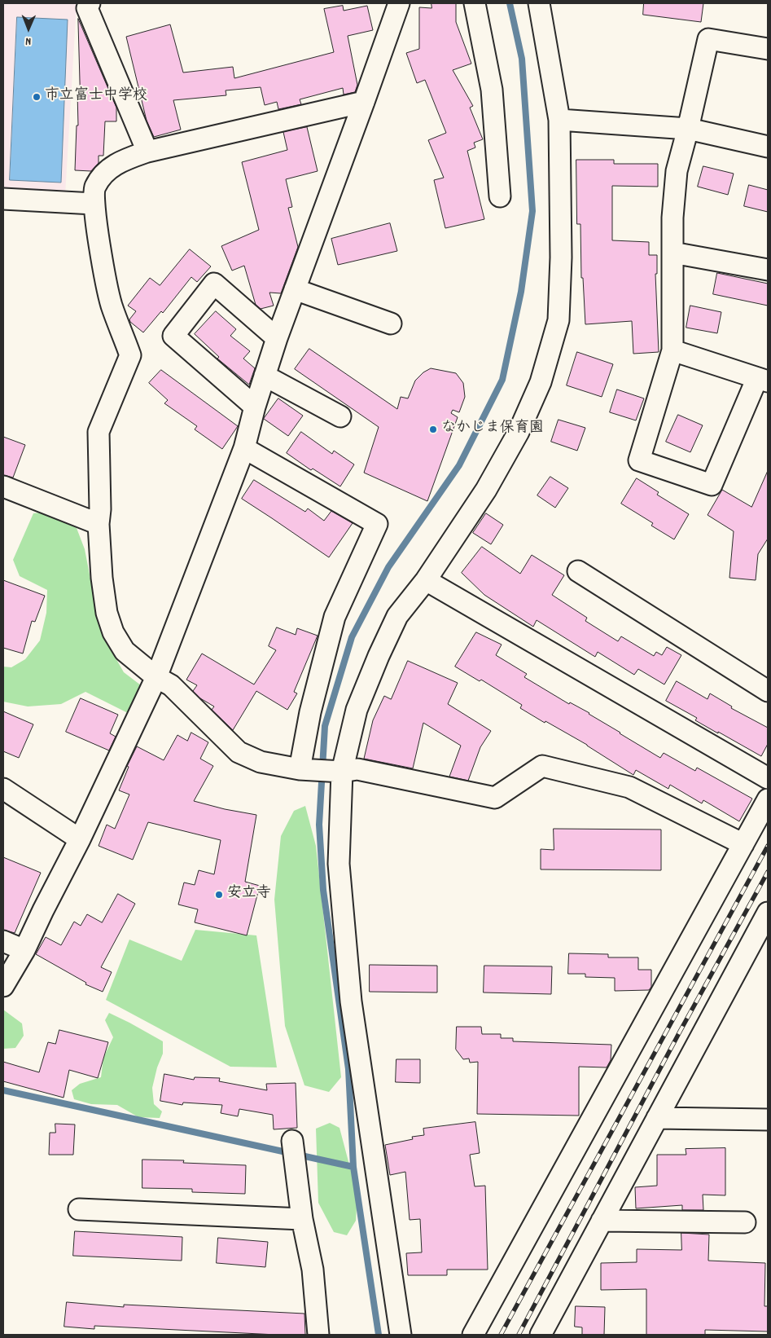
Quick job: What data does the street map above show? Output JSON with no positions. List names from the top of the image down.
{
  "places": ["市立富士中学校", "なかじま保育園", "安立寺"],
  "north": "bottom"
}
